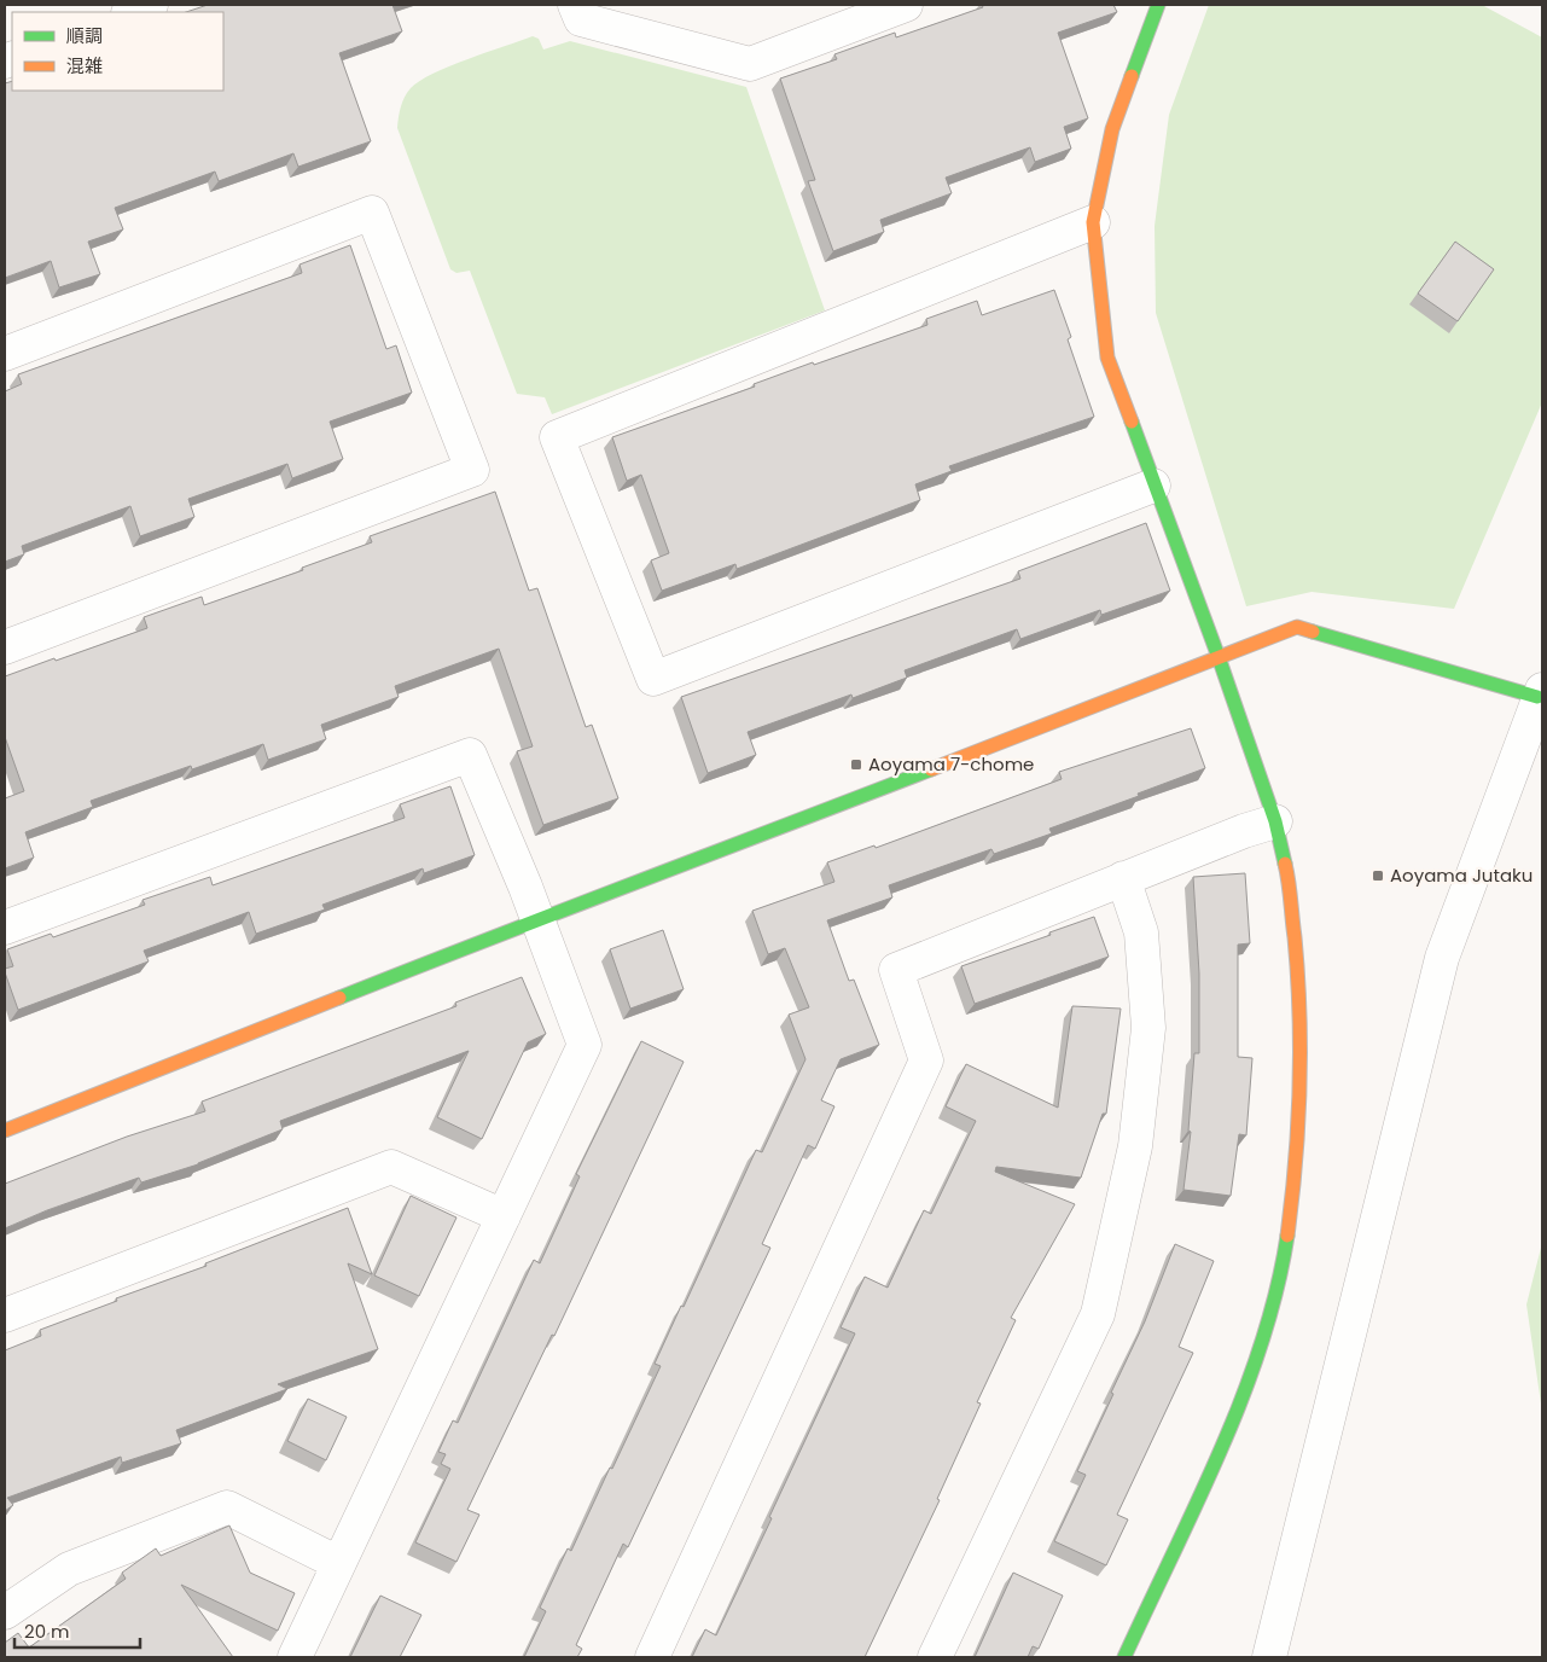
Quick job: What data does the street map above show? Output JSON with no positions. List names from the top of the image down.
{
  "places": {
    "transit": ["Aoyama 7-chome", "Aoyama Jutaku"]
  },
  "legend": ["順調", "混雑"],
  "scale_bar": "20 m"
}
